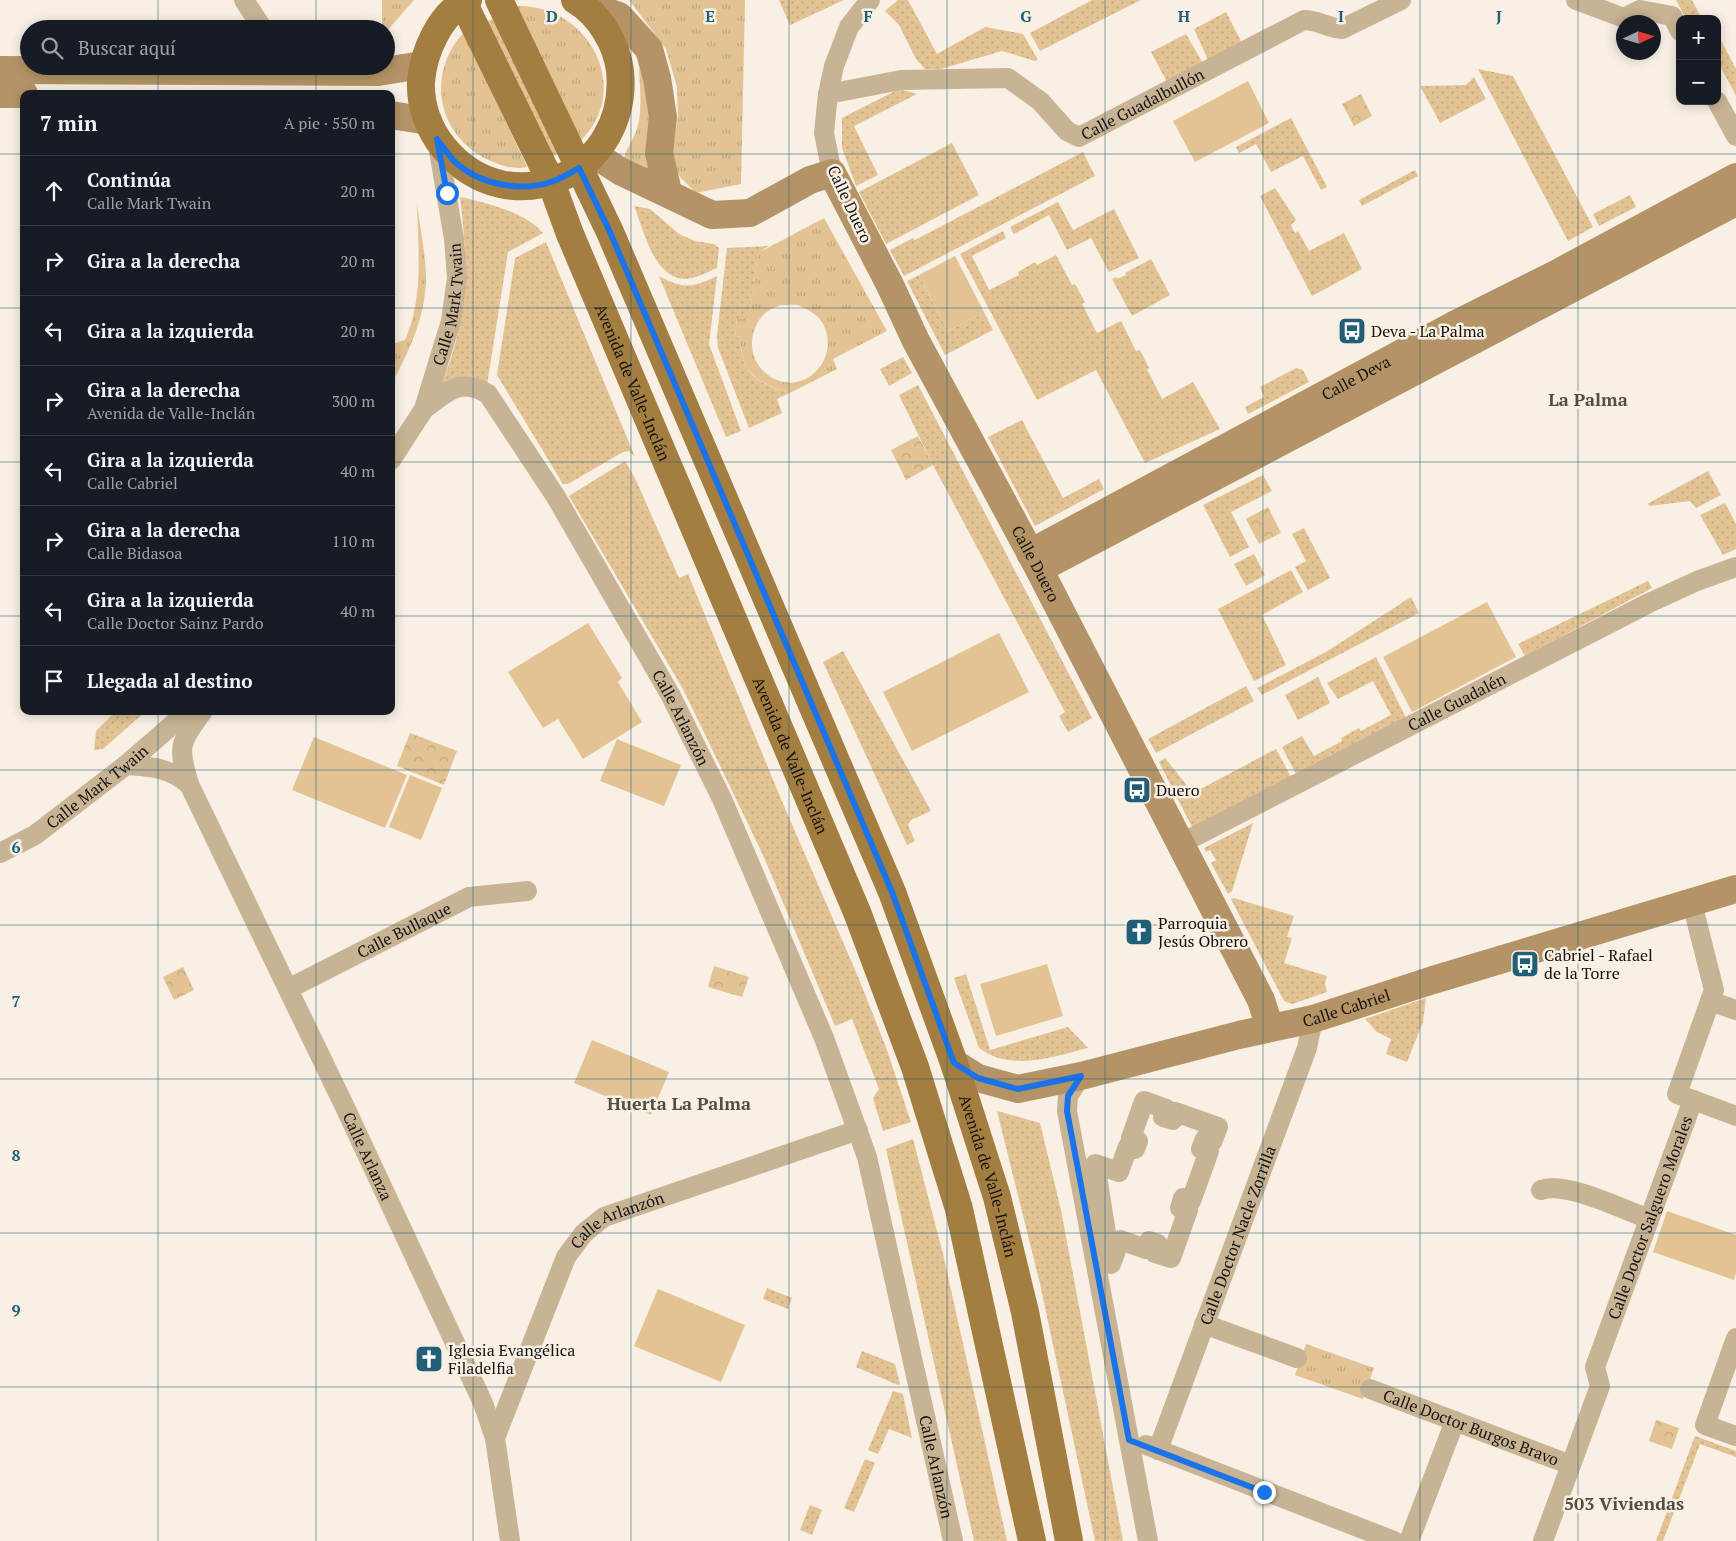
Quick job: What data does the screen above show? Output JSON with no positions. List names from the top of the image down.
{
  "streets": {
    "main road": ["Avenida de Valle-Inclán"],
    "street": [
      "Calle Guadalbullón",
      "Calle Duero",
      "Calle Mark Twain",
      "Calle Deva",
      "Calle Guadalén",
      "Calle Arlanzón",
      "Calle Bullaque",
      "Calle Cabriel",
      "Calle Arlanza",
      "Calle Doctor Salguero Morales",
      "Calle Doctor Nacle Zorrilla",
      "Calle Doctor Burgos Bravo"
    ]
  },
  "crossings": [
    ["Calle Guadalbullón", "Calle Duero"],
    ["Calle Duero", "Calle Deva"],
    ["Calle Duero", "Calle Guadalén"],
    ["Calle Duero", "Calle Cabriel"],
    ["Calle Mark Twain", "Calle Arlanzón"],
    ["Avenida de Valle-Inclán", "Calle Cabriel"],
    ["Calle Arlanzón", "Calle Arlanza"],
    ["Calle Bullaque", "Calle Arlanza"],
    ["Calle Cabriel", "Calle Doctor Salguero Morales"],
    ["Calle Cabriel", "Calle Doctor Nacle Zorrilla"],
    ["Calle Doctor Salguero Morales", "Calle Doctor Burgos Bravo"]
  ],
  "districts": ["La Palma", "Huerta La Palma", "503 Viviendas"],
  "places": {
    "bus stop": ["Deva - La Palma", "Duero", "Cabriel - Rafael de la Torre"],
    "church": ["Parroquia Jesús Obrero", "Iglesia Evangélica Filadelfia"]
  },
  "north": "right",
  "page": {
    "map_buttons": ["+", "−"],
    "search": "Buscar aquí",
    "heading": ["7 min", "A pie · 550 m"],
    "list": [
      ["Continúa", "Calle Mark Twain", "20 m"],
      ["Gira a la derecha", "20 m"],
      ["Gira a la izquierda", "20 m"],
      ["Gira a la derecha", "Avenida de Valle-Inclán", "300 m"],
      ["Gira a la izquierda", "Calle Cabriel", "40 m"],
      ["Gira a la derecha", "Calle Bidasoa", "110 m"],
      ["Gira a la izquierda", "Calle Doctor Sainz Pardo", "40 m"],
      "Llegada al destino"
    ]
  },
  "grid": {
    "columns": [
      "D",
      "E",
      "F",
      "G",
      "H",
      "I",
      "J"
    ],
    "rows": [
      "6",
      "7",
      "8",
      "9"
    ]
  }
}
